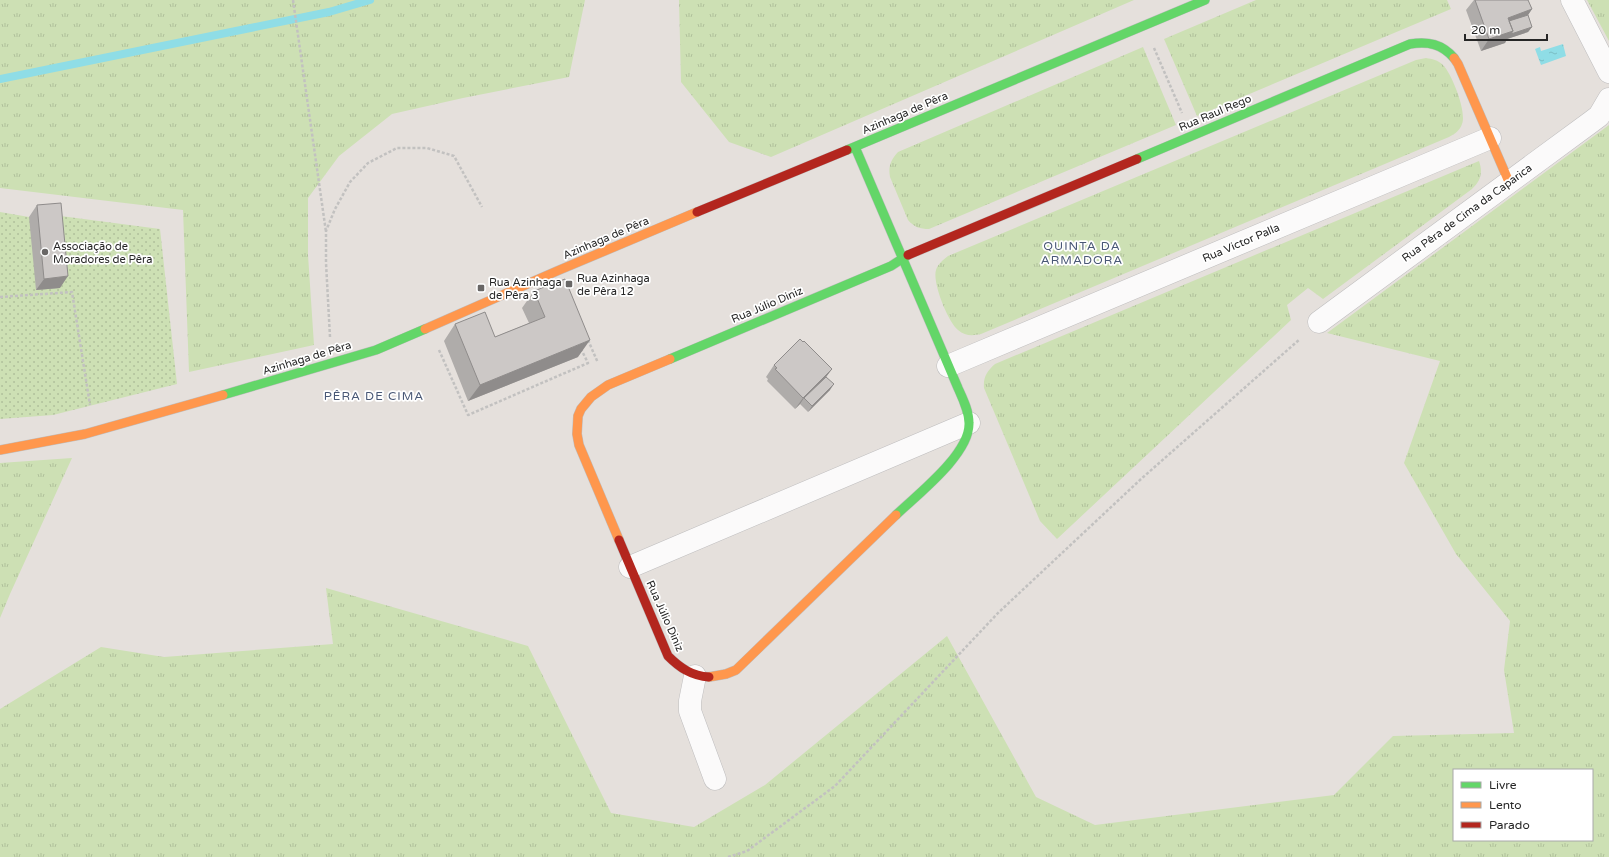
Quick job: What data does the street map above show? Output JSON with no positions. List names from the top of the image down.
{
  "streets": {
    "street": [
      "Azinhaga de Pêra",
      "Rua Raul Rego",
      "Rua Pêra de Cima da Caparica",
      "Rua Victor Palla",
      "Rua Júlio Diniz"
    ]
  },
  "crossings": [
    ["Azinhaga de Pêra", "Rua Júlio Diniz"],
    ["Rua Raul Rego", "Rua Victor Palla"],
    ["Rua Raul Rego", "Rua Júlio Diniz"],
    ["Rua Victor Palla", "Rua Júlio Diniz"]
  ],
  "districts": ["QUINTA DA ARMADORA", "PÊRA DE CIMA"],
  "places": {
    "other": ["Associação de Moradores de Pêra"],
    "transit": ["Rua Azinhaga de Pêra 12", "Rua Azinhaga de Pêra 3"]
  },
  "legend": ["Livre", "Lento", "Parado"],
  "scale_bar": "20 m"
}
